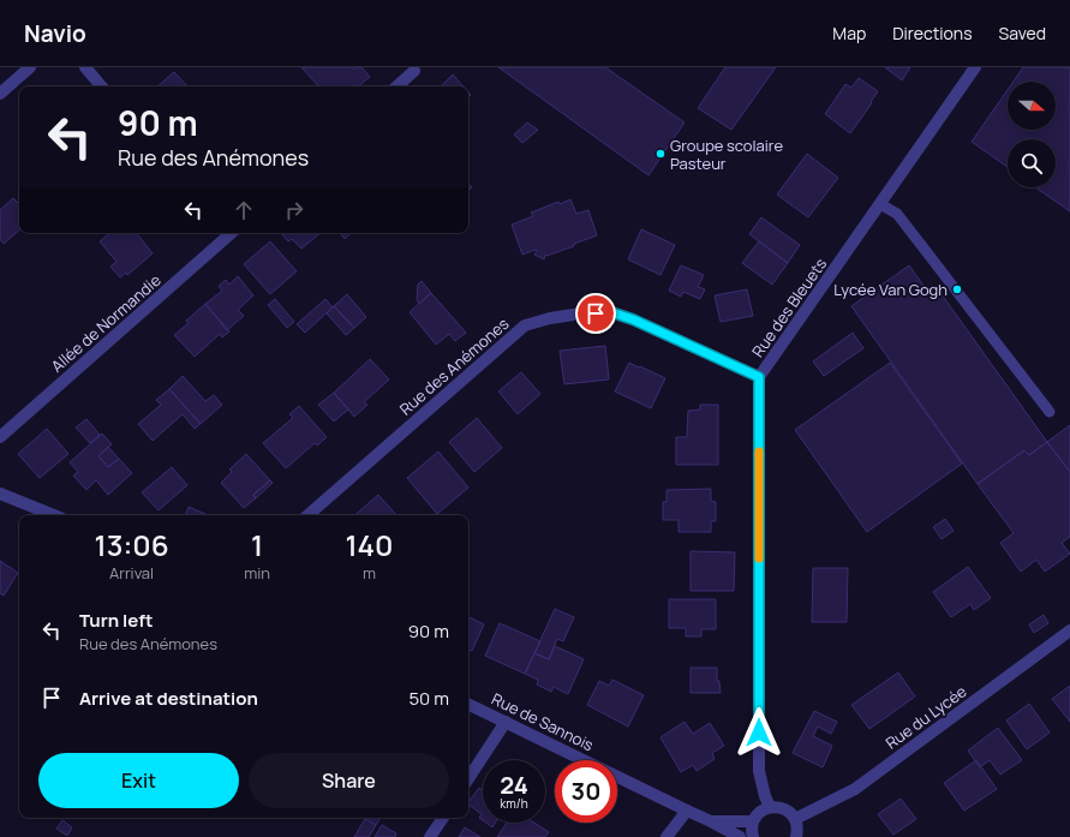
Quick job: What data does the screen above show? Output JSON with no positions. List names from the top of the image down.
{
  "streets": {
    "street": [
      "Rue des Bleuets",
      "Allée de Normandie",
      "Rue des Anémones",
      "Rue du Lycée",
      "Rue de Sannois"
    ]
  },
  "crossings": [
    ["Rue des Bleuets", "Rue des Anémones"]
  ],
  "places": ["Groupe scolaire Pasteur", "Lycée Van Gogh"],
  "north": "right",
  "page": {
    "header": "Navio",
    "nav": ["Map", "Directions", "Saved"],
    "turn": ["90 m", "Rue des Anémones"],
    "eta": [
      "13:06",
      "Arrival",
      "1",
      "min",
      "140",
      "m"
    ],
    "list": [
      {
        "name": "Turn left",
        "note": "Rue des Anémones",
        "value": "90 m"
      },
      {
        "name": "Arrive at destination",
        "value": "50 m"
      }
    ],
    "buttons": ["Exit", "Share"],
    "speed": "24 km/h",
    "limit": "30"
  }
}
